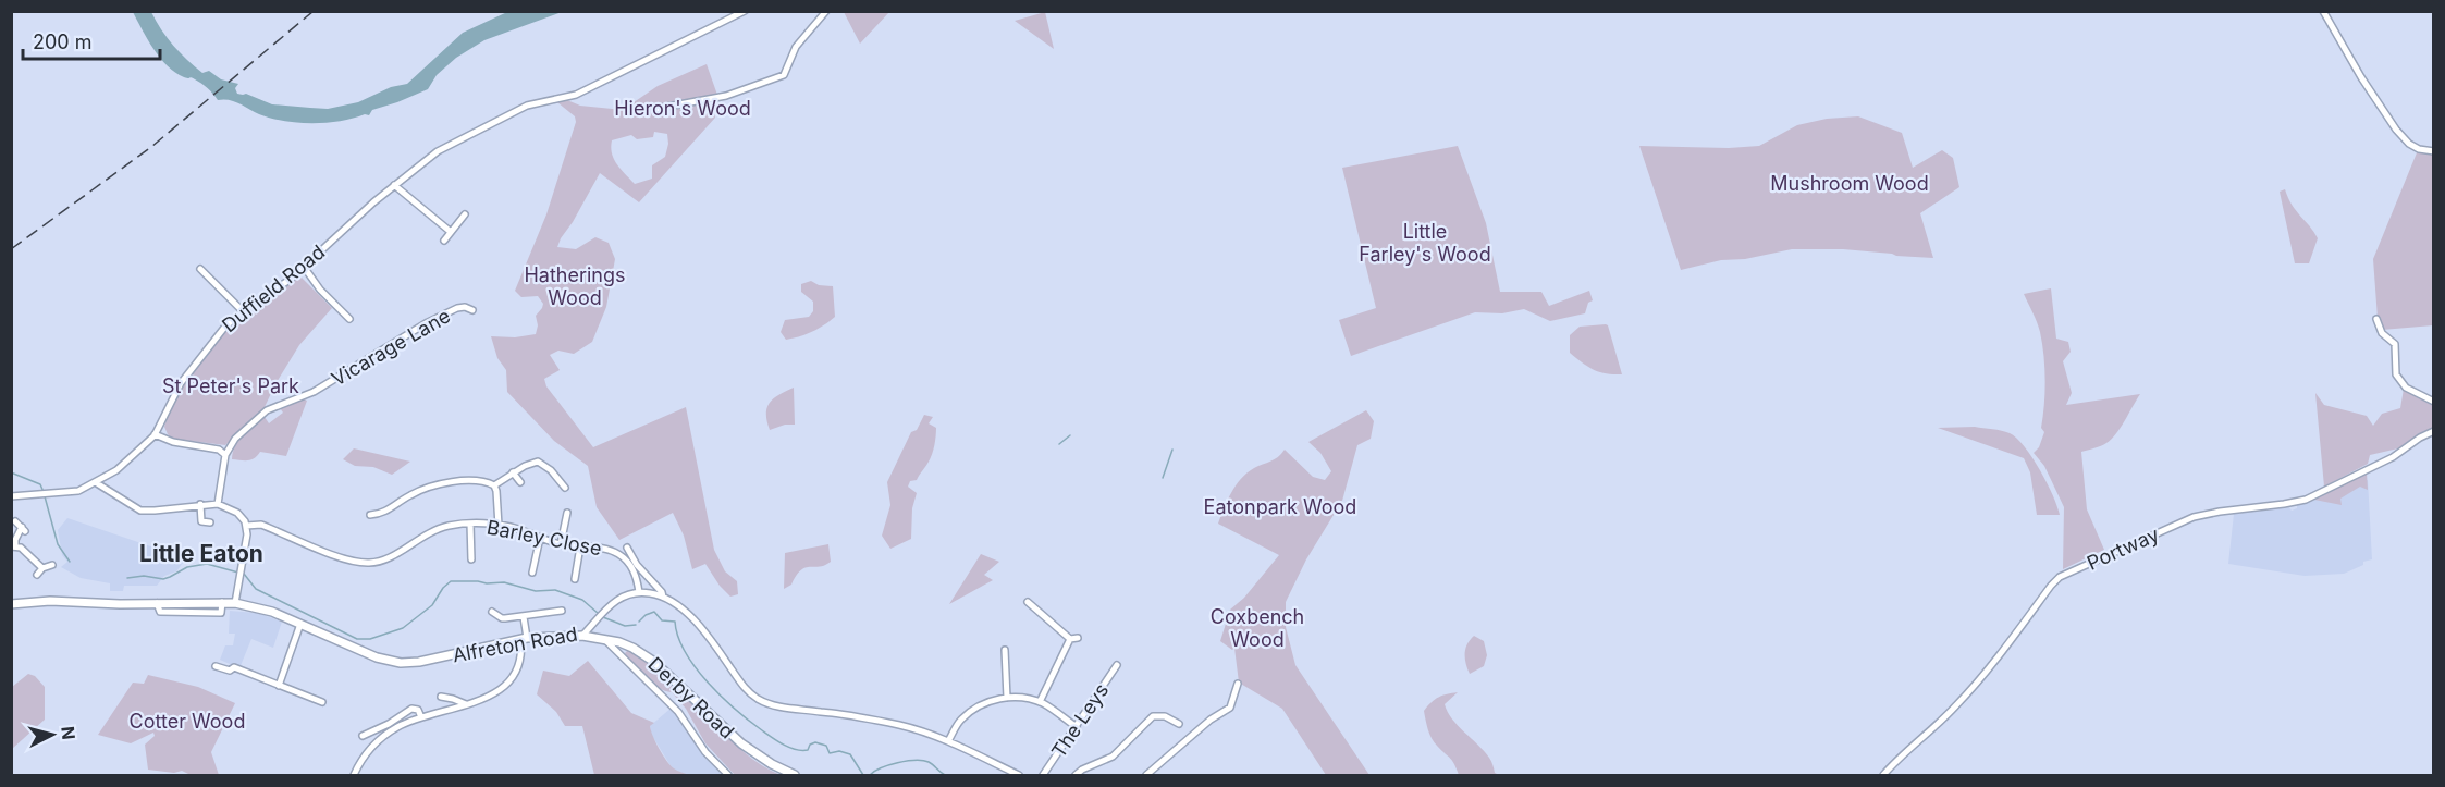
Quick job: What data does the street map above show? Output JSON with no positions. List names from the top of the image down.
{
  "streets": {
    "main road": ["Alfreton Road", "Derby Road"],
    "street": [
      "Duffield Road",
      "Vicarage Lane",
      "Barley Close",
      "Portway",
      "The Leys"
    ]
  },
  "crossings": [
    ["Barley Close", "Alfreton Road"],
    ["Alfreton Road", "Derby Road"]
  ],
  "districts": ["Little Eaton"],
  "parks": [
    "Hieron's Wood",
    "Mushroom Wood",
    "Little Farley's Wood",
    "Hatherings Wood",
    "St Peter's Park",
    "Eatonpark Wood",
    "Coxbench Wood",
    "Cotter Wood"
  ],
  "scale_bar": "200 m",
  "north": "right"
}
